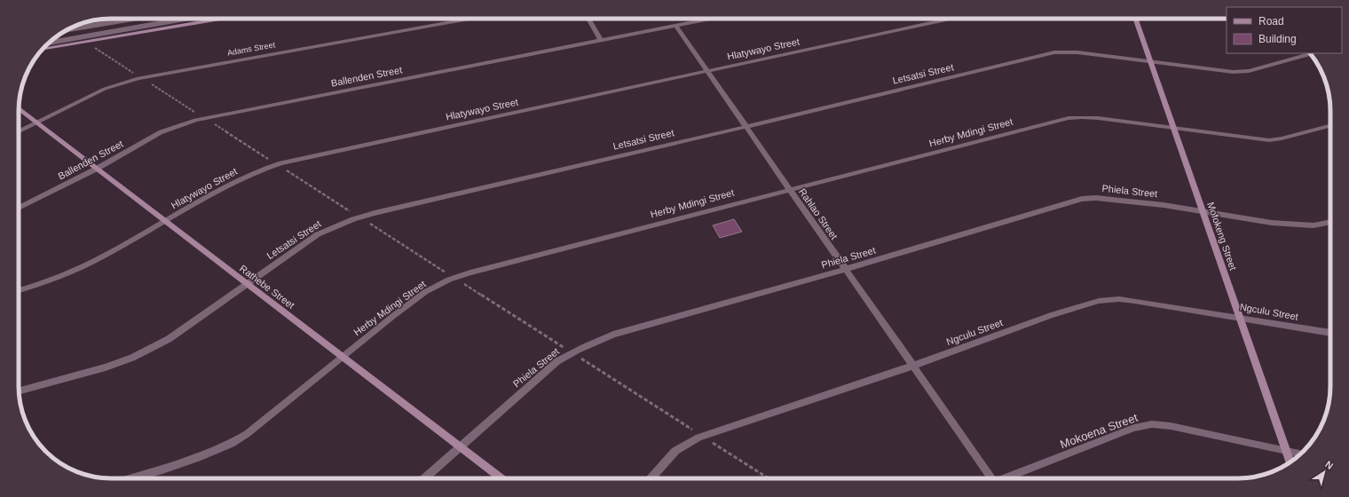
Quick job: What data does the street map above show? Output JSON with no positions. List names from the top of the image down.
{
  "streets": {
    "street": [
      "Adams Street",
      "Hlatywayo Street",
      "Letsatsi Street",
      "Ballenden Street",
      "Herby Mdingi Street",
      "Phiela Street",
      "Rahlao Street",
      "Mofokeng Street",
      "Rathebe Street",
      "Ngculu Street",
      "Mokoena Street"
    ]
  },
  "crossings": [
    ["Adams Street", "Rathebe Street"],
    ["Hlatywayo Street", "Rahlao Street"],
    ["Hlatywayo Street", "Rathebe Street"],
    ["Letsatsi Street", "Rahlao Street"],
    ["Letsatsi Street", "Mofokeng Street"],
    ["Letsatsi Street", "Rathebe Street"],
    ["Ballenden Street", "Rahlao Street"],
    ["Ballenden Street", "Rathebe Street"],
    ["Herby Mdingi Street", "Rahlao Street"],
    ["Herby Mdingi Street", "Mofokeng Street"],
    ["Herby Mdingi Street", "Rathebe Street"],
    ["Phiela Street", "Rahlao Street"],
    ["Phiela Street", "Mofokeng Street"],
    ["Phiela Street", "Rathebe Street"],
    ["Rahlao Street", "Ngculu Street"],
    ["Mofokeng Street", "Ngculu Street"],
    ["Mofokeng Street", "Mokoena Street"]
  ],
  "legend": ["Road", "Building"],
  "north": "top right"
}
